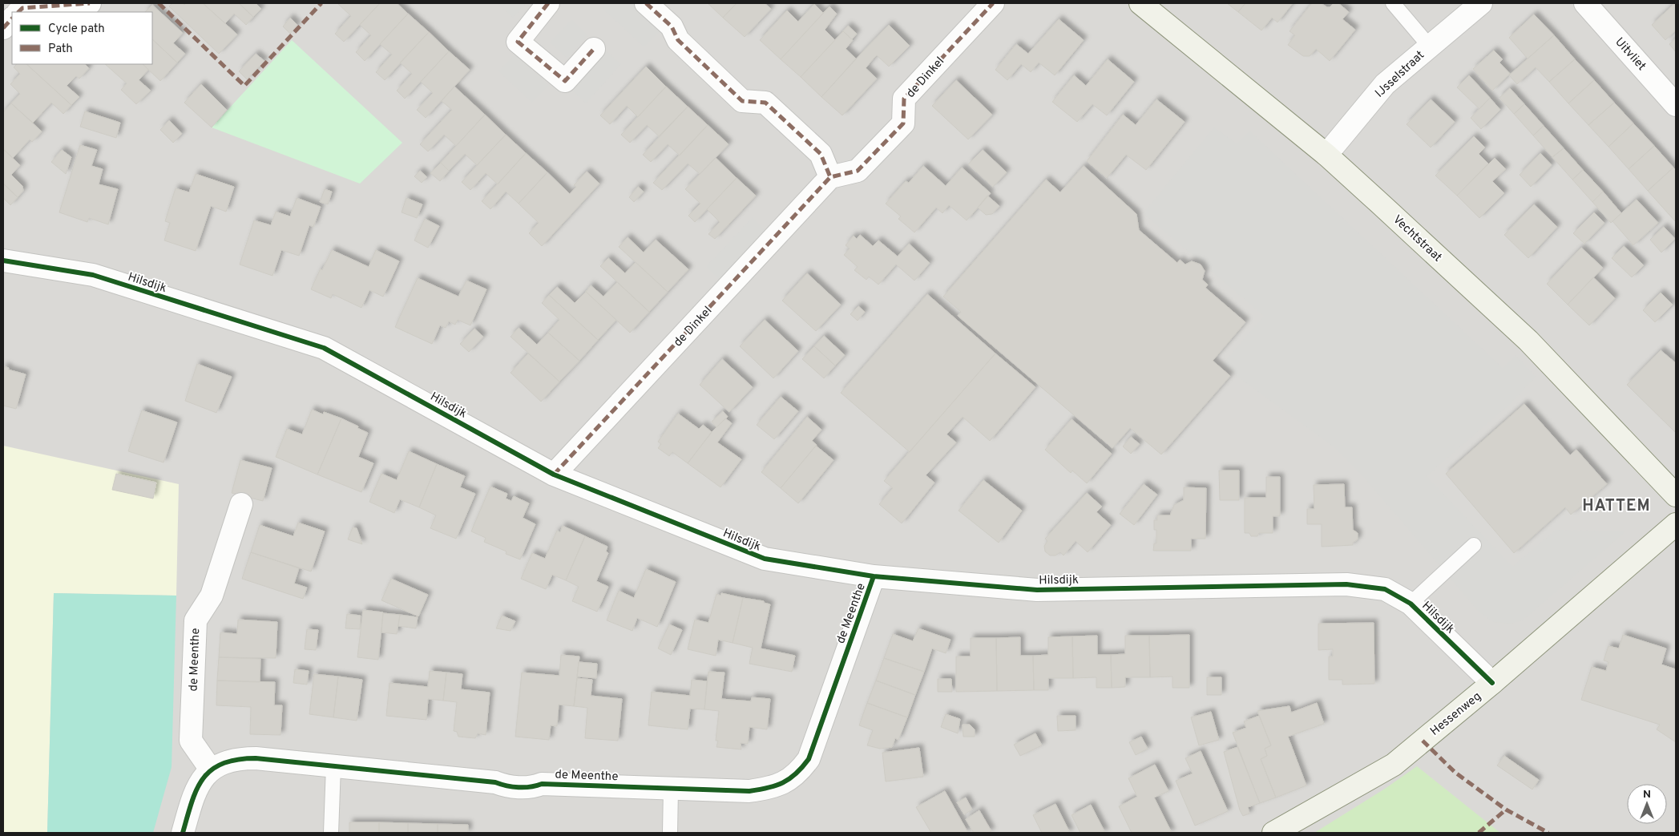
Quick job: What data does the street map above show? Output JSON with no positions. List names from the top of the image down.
{
  "streets": {
    "main road": ["Vechtstraat", "Hessenweg"],
    "street": [
      "Uitvliet",
      "IJsselstraat",
      "de Dinkel",
      "Hilsdijk",
      "de Meenthe"
    ]
  },
  "crossings": [
    ["IJsselstraat", "Vechtstraat"],
    ["de Dinkel", "Hilsdijk"],
    ["Hilsdijk", "de Meenthe"],
    ["Hilsdijk", "Hessenweg"]
  ],
  "districts": ["HATTEM"],
  "legend": ["Cycle path", "Path"],
  "north": "top"
}
